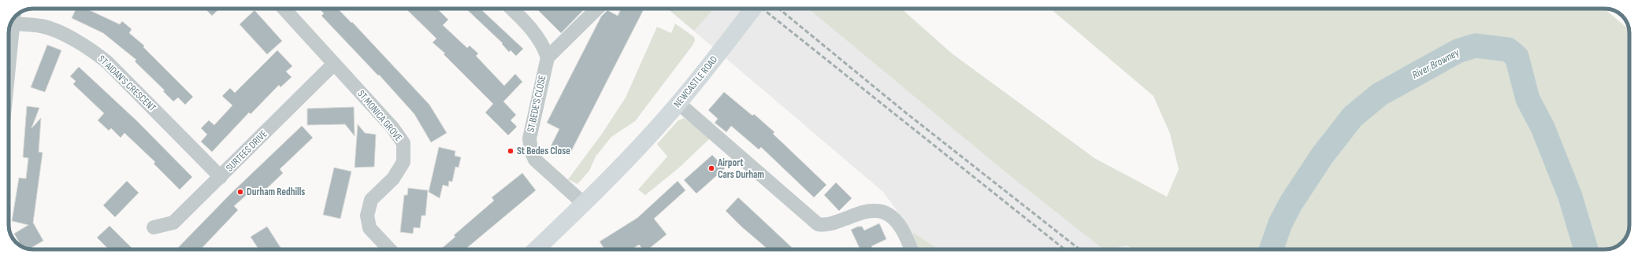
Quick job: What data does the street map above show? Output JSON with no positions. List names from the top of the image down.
{
  "streets": {
    "highway": ["NEWCASTLE ROAD"],
    "street": [
      "ST AIDAN'S CRESCENT",
      "ST BEDE'S CLOSE",
      "ST MONICA GROVE",
      "SURTEES DRIVE"
    ]
  },
  "crossings": [
    ["NEWCASTLE ROAD", "ST BEDE'S CLOSE"],
    ["ST AIDAN'S CRESCENT", "SURTEES DRIVE"],
    ["ST MONICA GROVE", "SURTEES DRIVE"]
  ],
  "water": ["River Browney"],
  "places": ["St Bedes Close", "Airport Cars Durham", "Durham Redhills"]
}
